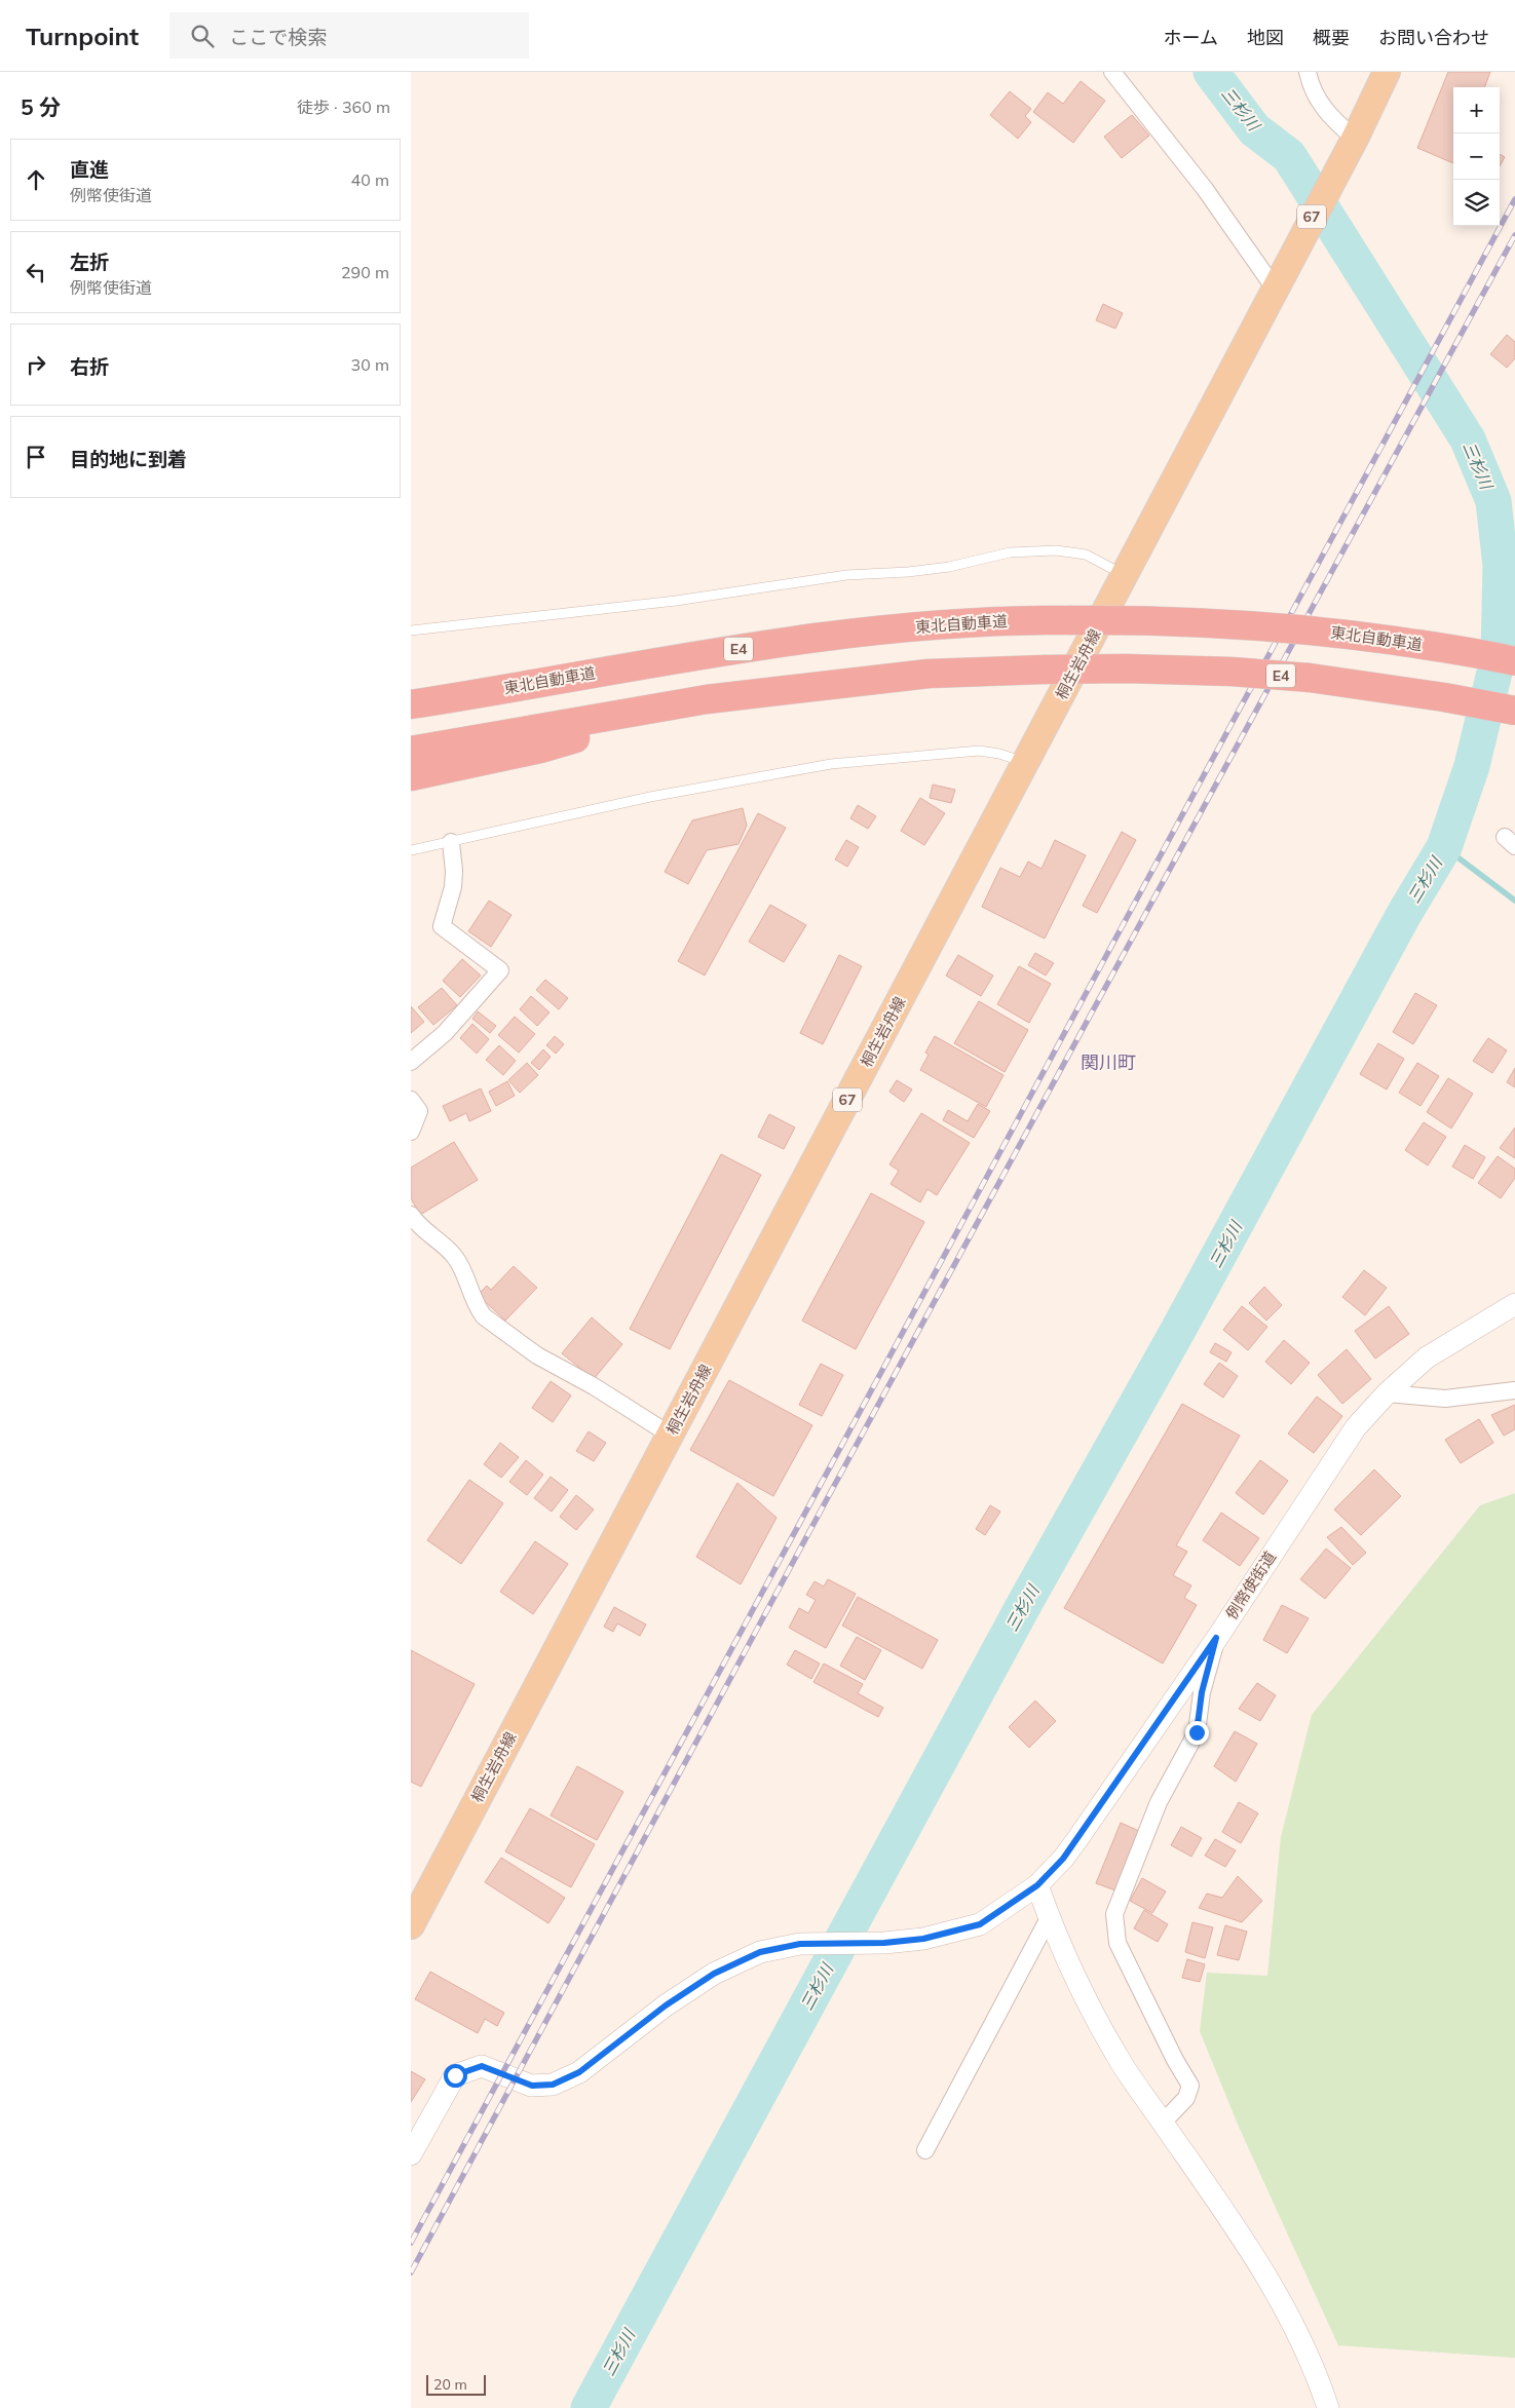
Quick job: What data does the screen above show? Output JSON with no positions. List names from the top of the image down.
{
  "streets": {
    "highway": ["東北自動車道", "E4"],
    "main road": ["67", "桐生岩舟線"],
    "street": ["例幣使街道"]
  },
  "crossings": [
    ["67", "桐生岩舟線"]
  ],
  "districts": ["関川町"],
  "water": ["三杉川"],
  "scale_bar": "20 m",
  "page": {
    "header": "Turnpoint",
    "search": "ここで検索",
    "nav": [
      "ホーム",
      "地図",
      "概要",
      "お問い合わせ"
    ],
    "heading": ["5 分", "徒歩 · 360 m"],
    "map_buttons": ["+", "−"],
    "list": [
      ["直進", "例幣使街道", "40 m"],
      ["左折", "例幣使街道", "290 m"],
      ["右折", "30 m"],
      "目的地に到着"
    ],
    "scale": "20 m"
  }
}
